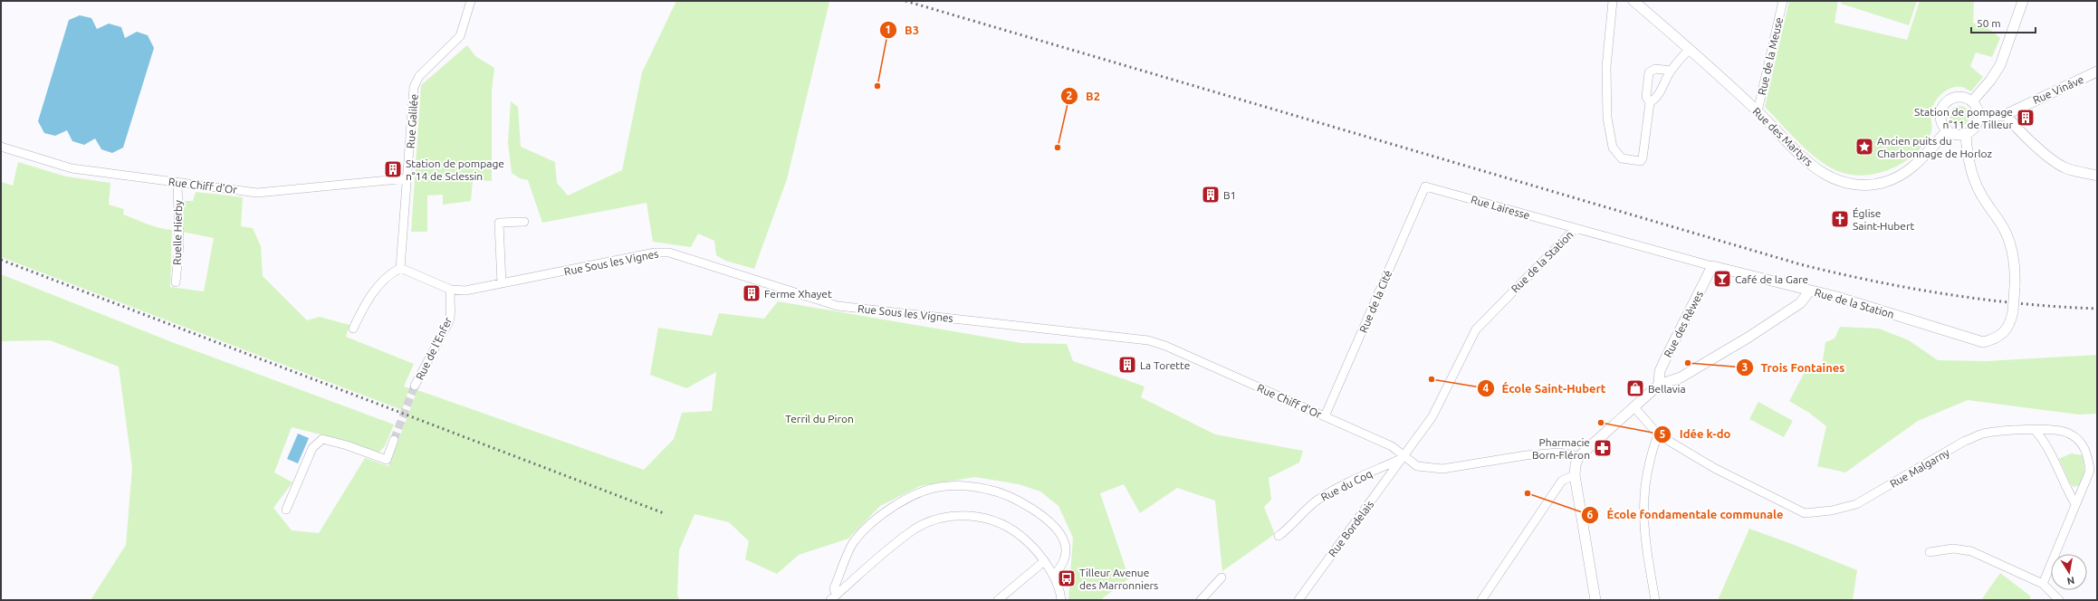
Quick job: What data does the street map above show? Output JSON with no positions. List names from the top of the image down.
{
  "streets": {
    "street": [
      "Rue de la Meuse",
      "Rue Vinâve",
      "Rue Galilée",
      "Rue des Martyrs",
      "Rue Chiff d'Or",
      "Rue Lairesse",
      "Ruelle Hierby",
      "Rue de la Station",
      "Rue Sous les Vignes",
      "Rue de la Cité",
      "Rue des Rèwes",
      "Rue de l'Enfer",
      "Rue Malgarny",
      "Rue du Coq",
      "Rue Bordelais"
    ]
  },
  "crossings": [
    ["Rue de la Meuse", "Rue des Martyrs"],
    ["Rue Vinâve", "Rue des Martyrs"],
    ["Rue Vinâve", "Rue de la Station"],
    ["Rue Galilée", "Rue Chiff d'Or"],
    ["Rue Galilée", "Rue Sous les Vignes"],
    ["Rue des Martyrs", "Rue de la Station"],
    ["Rue Chiff d'Or", "Ruelle Hierby"],
    ["Rue Chiff d'Or", "Rue de la Station"],
    ["Rue Chiff d'Or", "Rue Sous les Vignes"],
    ["Rue Chiff d'Or", "Rue de la Cité"],
    ["Rue Chiff d'Or", "Rue du Coq"],
    ["Rue Chiff d'Or", "Rue Bordelais"],
    ["Rue Lairesse", "Rue de la Station"],
    ["Rue Lairesse", "Rue de la Cité"],
    ["Rue de la Station", "Rue des Rèwes"],
    ["Rue de la Station", "Rue du Coq"],
    ["Rue de la Station", "Rue Bordelais"],
    ["Rue Sous les Vignes", "Rue de l'Enfer"],
    ["Rue du Coq", "Rue Bordelais"]
  ],
  "parks": ["Terril du Piron"],
  "places": {
    "other": [
      "B3",
      "B2",
      "Trois Fontaines",
      "École Saint-Hubert",
      "Idée k-do",
      "École fondamentale communale"
    ],
    "building": [
      "Station de pompage n°11 de Tilleur",
      "Station de pompage n°14 de Sclessin",
      "B1",
      "Ferme Xhayet",
      "La Torette"
    ],
    "place": ["Ancien puits du Charbonnage de Horloz"],
    "church": ["Église Saint-Hubert"],
    "bar": ["Café de la Gare"],
    "shop": ["Bellavia"],
    "pharmacy": ["Pharmacie Born-Fléron"],
    "bus stop": ["Tilleur Avenue des Marronniers"]
  },
  "scale_bar": "50 m",
  "north": "bottom"
}
